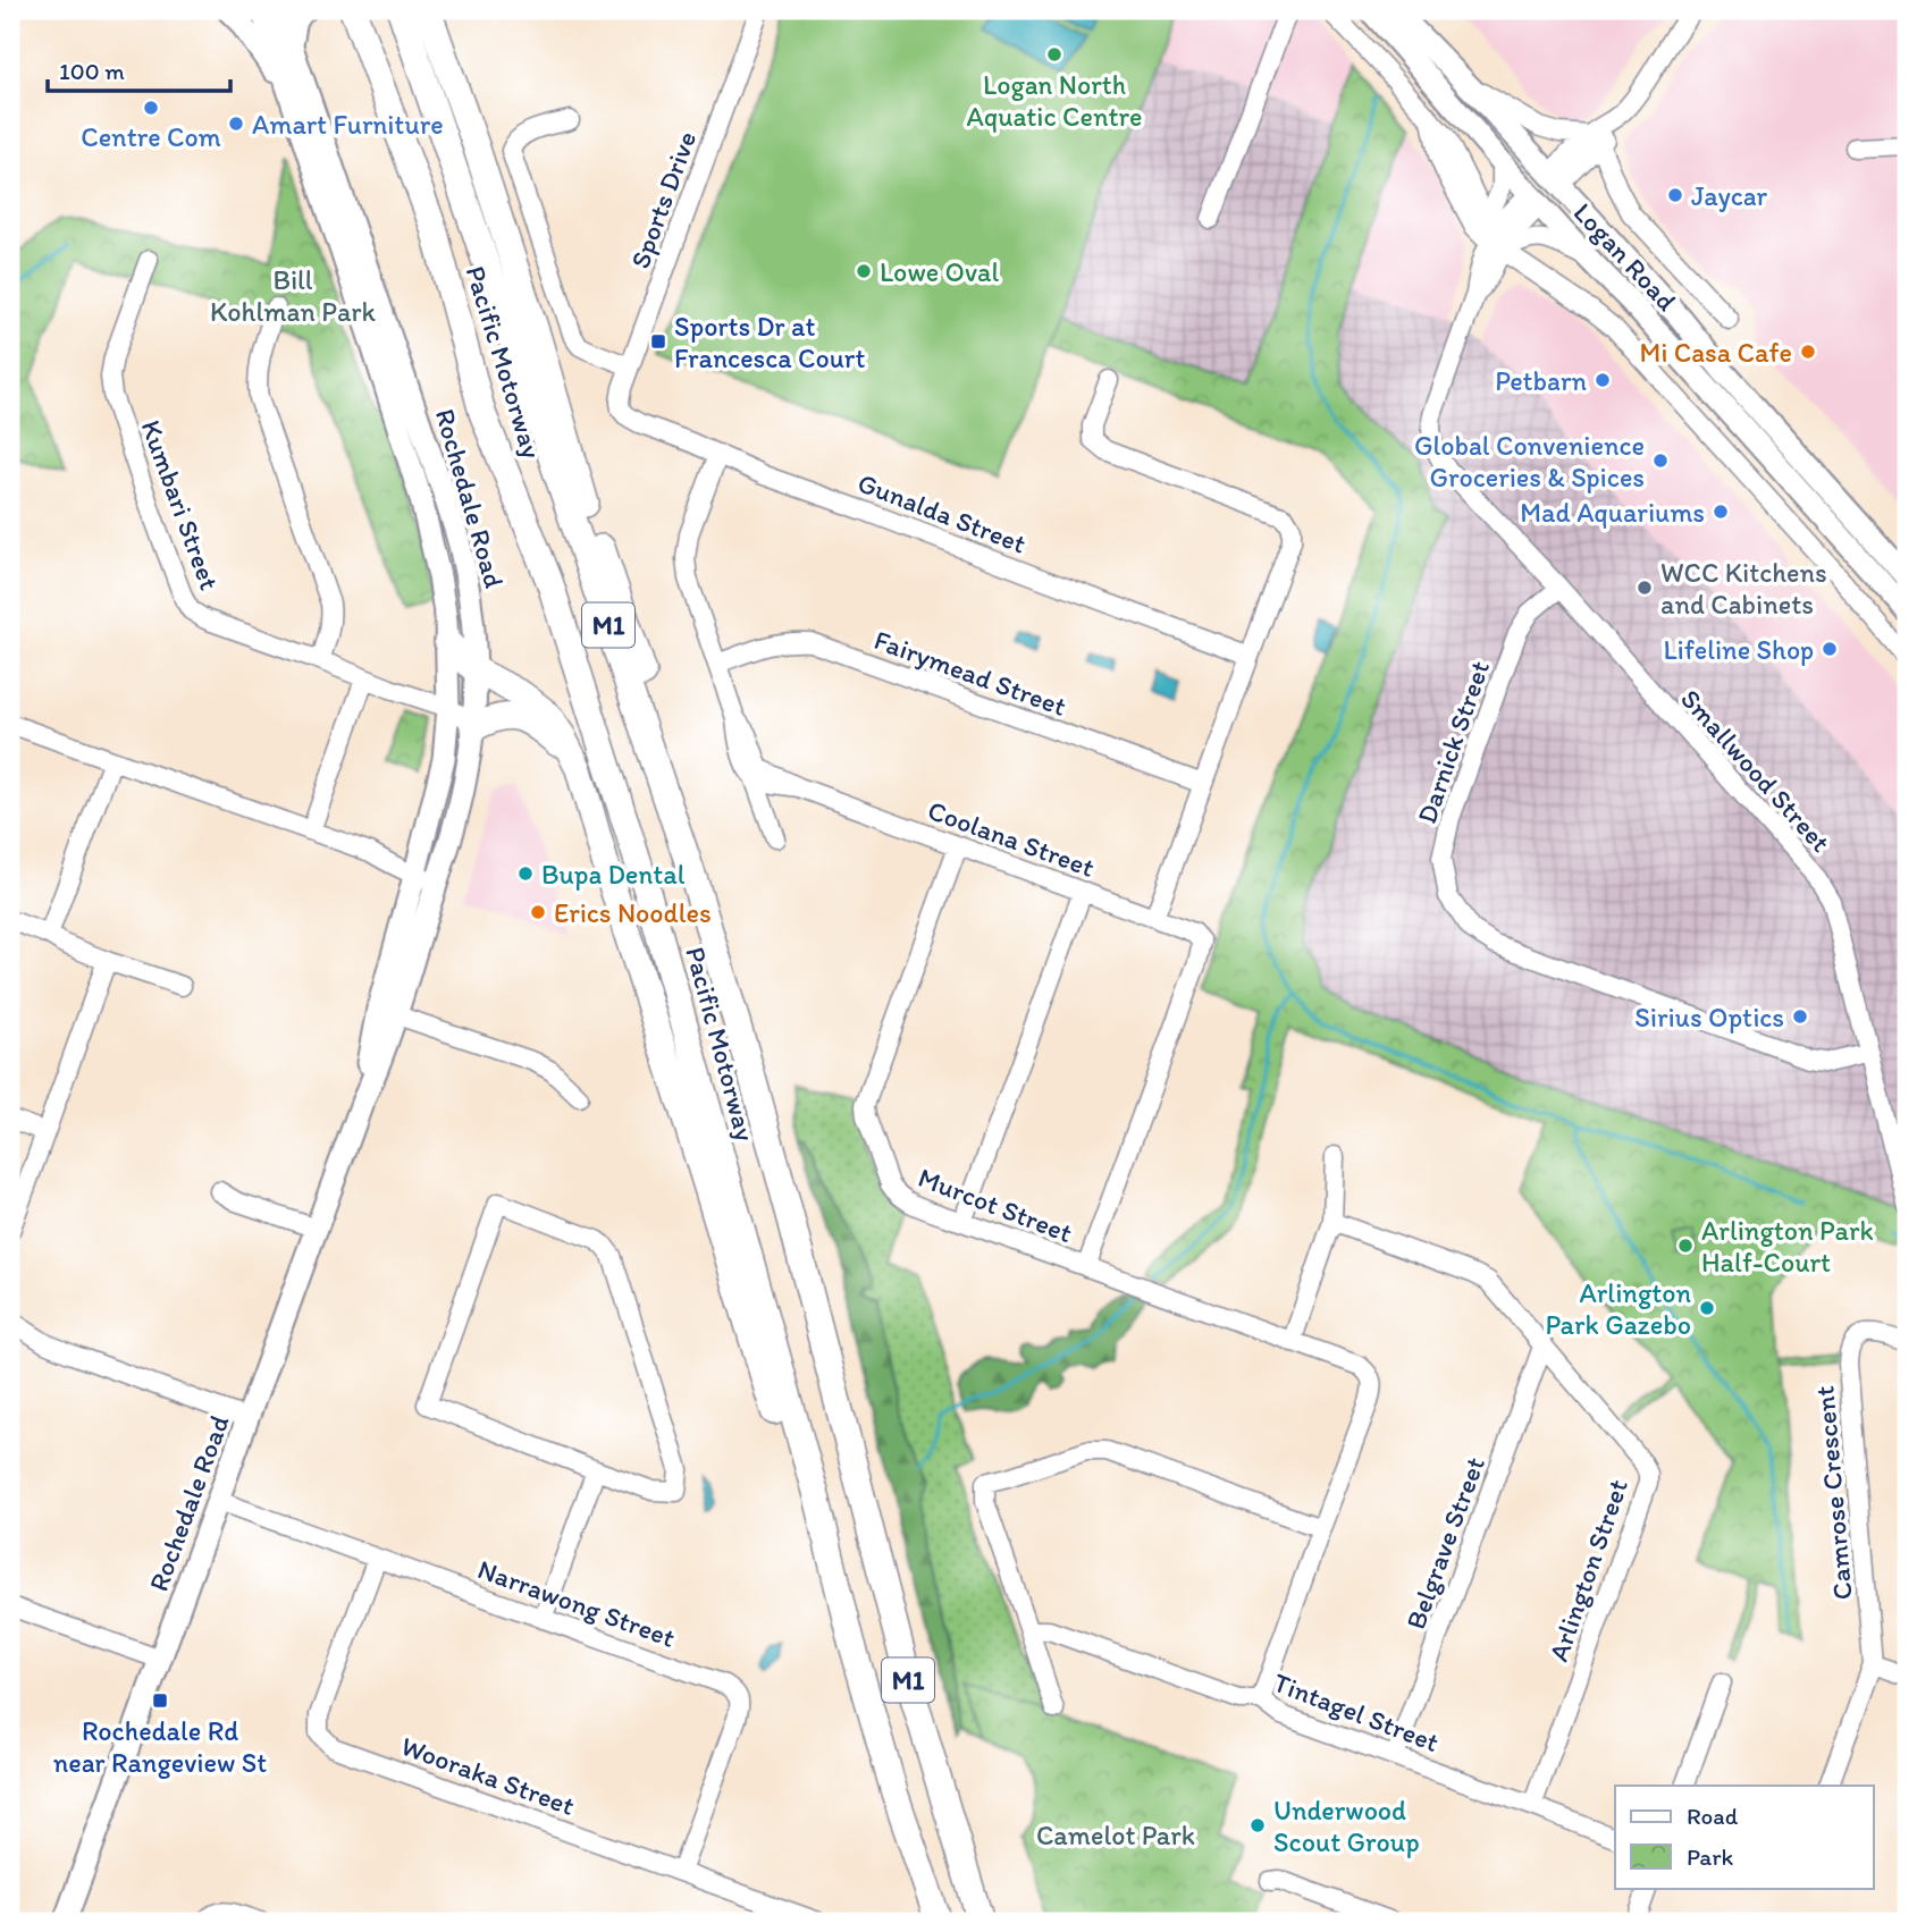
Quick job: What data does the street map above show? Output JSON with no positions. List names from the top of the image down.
{
  "streets": {
    "highway": ["Pacific Motorway", "M1"],
    "main road": ["Logan Road", "Rochedale Road"],
    "street": [
      "Sports Drive",
      "Kumbari Street",
      "Gunalda Street",
      "Fairymead Street",
      "Darnick Street",
      "Smallwood Street",
      "Coolana Street",
      "Murcot Street",
      "Camrose Crescent",
      "Belgrave Street",
      "Arlington Street",
      "Narrawong Street",
      "Tintagel Street",
      "Wooraka Street"
    ]
  },
  "crossings": [
    ["Sports Drive", "Gunalda Street"],
    ["Logan Road", "Smallwood Street"],
    ["Rochedale Road", "Kumbari Street"],
    ["Rochedale Road", "Narrawong Street"],
    ["Darnick Street", "Smallwood Street"],
    ["Coolana Street", "Murcot Street"],
    ["Belgrave Street", "Arlington Street"],
    ["Belgrave Street", "Tintagel Street"],
    ["Arlington Street", "Tintagel Street"],
    ["Narrawong Street", "Wooraka Street"]
  ],
  "parks": ["Bill Kohlman Park", "Camelot Park"],
  "places": {
    "other": [
      "Logan North Aquatic Centre",
      "Centre Com",
      "Amart Furniture",
      "Jaycar",
      "Lowe Oval",
      "Mi Casa Cafe",
      "Petbarn",
      "Global Convenience Groceries & Spices",
      "Mad Aquariums",
      "WCC Kitchens and Cabinets",
      "Lifeline Shop",
      "Bupa Dental",
      "Erics Noodles",
      "Sirius Optics",
      "Arlington Park Half-Court",
      "Arlington Park Gazebo",
      "Underwood Scout Group"
    ],
    "transit": ["Sports Dr at Francesca Court", "Rochedale Rd near Rangeview St"]
  },
  "legend": ["Road", "Park"],
  "scale_bar": "100 m"
}
